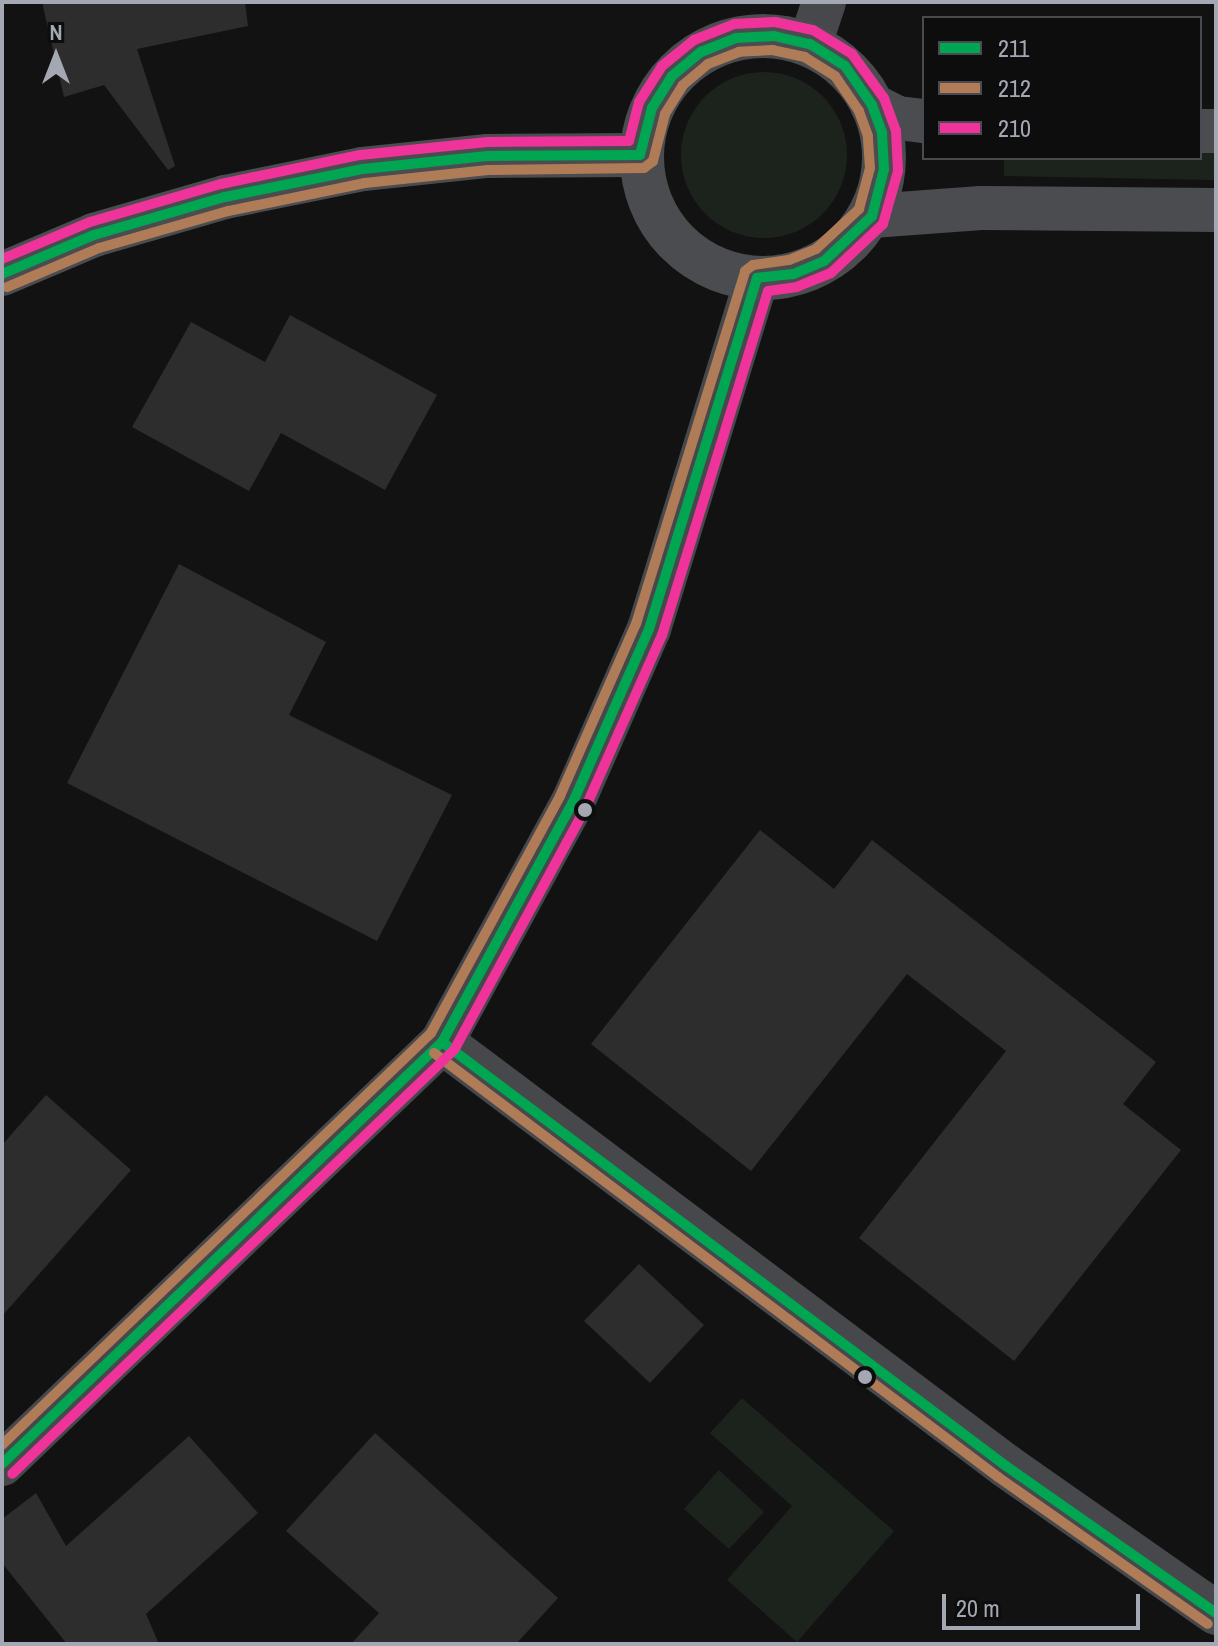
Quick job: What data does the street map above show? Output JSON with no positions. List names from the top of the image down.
{
  "lines": ["transit line 210", "transit line 211", "transit line 212"],
  "legend": ["211", "212", "210"],
  "scale_bar": "20 m",
  "north": "top"
}
